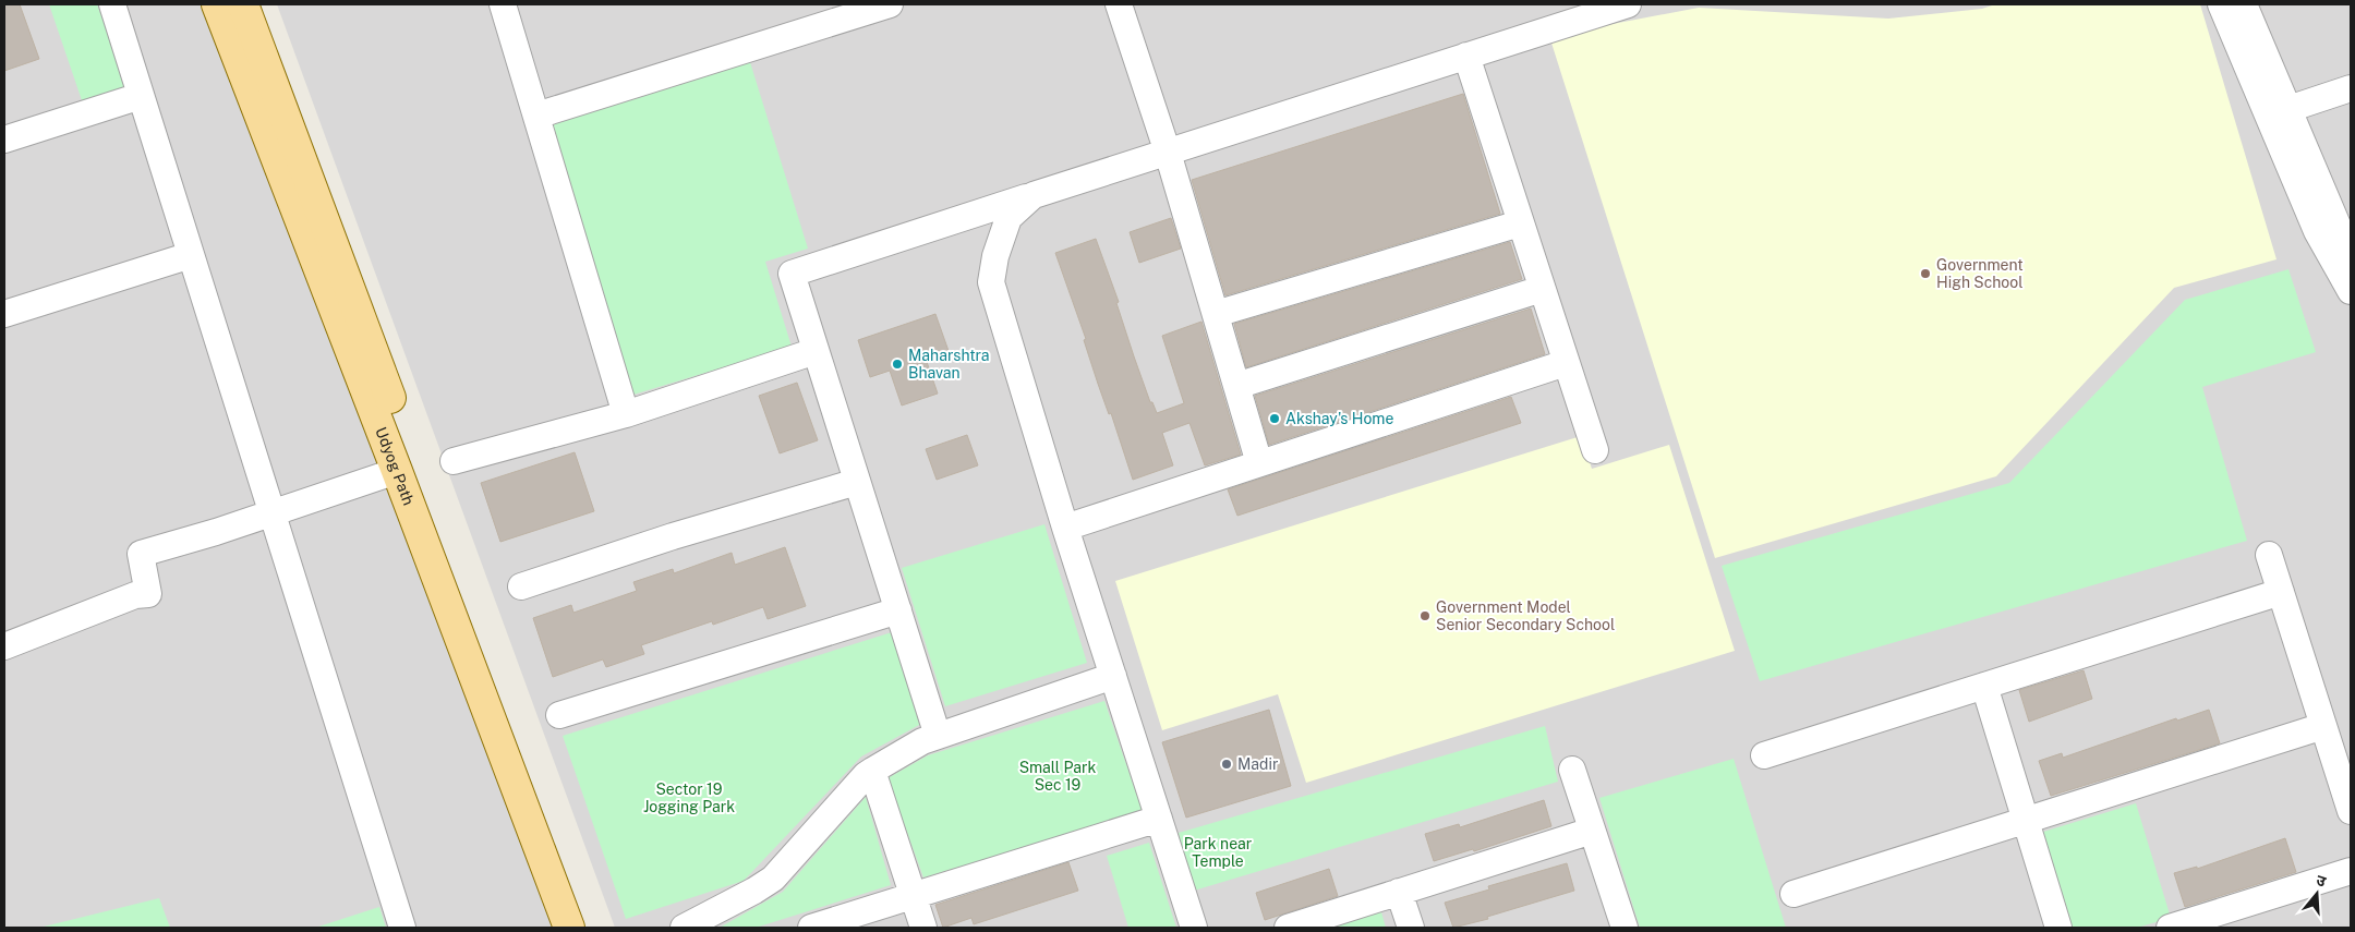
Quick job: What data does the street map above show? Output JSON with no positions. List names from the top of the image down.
{
  "streets": {
    "main road": ["Udyog Path"]
  },
  "parks": ["Small Park Sec 19", "Sector 19 Jogging Park", "Park near Temple"],
  "places": [
    "Government High School",
    "Maharshtra Bhavan",
    "Akshay's Home",
    "Government Model Senior Secondary School",
    "Madir"
  ],
  "north": "top"
}
